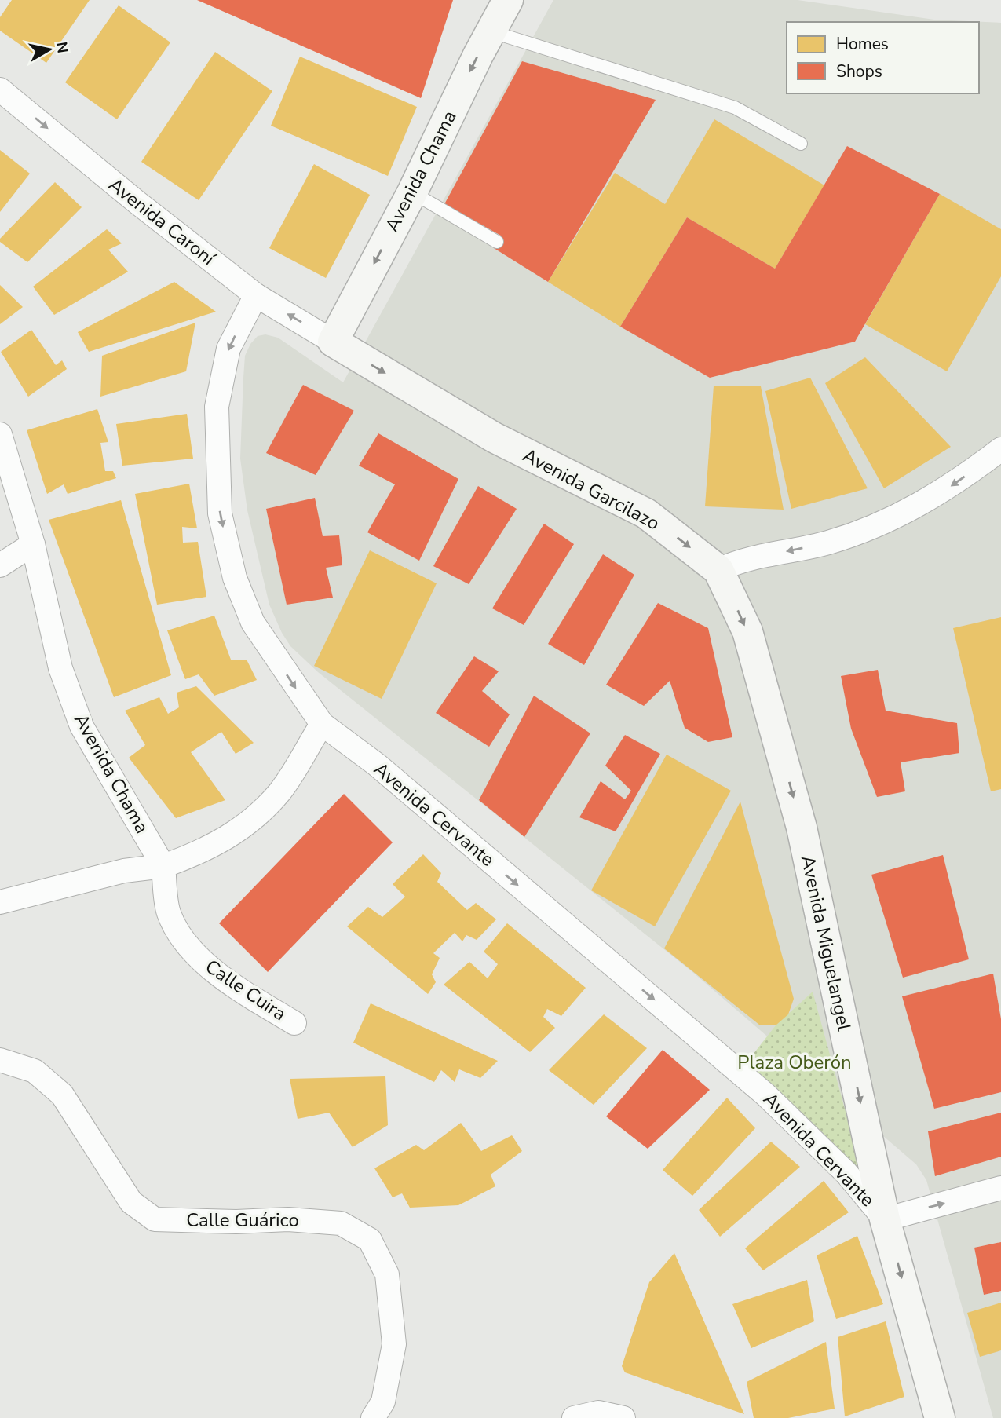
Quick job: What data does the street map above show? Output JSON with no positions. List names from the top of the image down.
{
  "streets": {
    "street": [
      "Avenida Chama",
      "Avenida Caroní",
      "Avenida Garcilazo",
      "Avenida Cervante",
      "Avenida Miguelangel",
      "Calle Cuira",
      "Calle Guárico"
    ]
  },
  "crossings": [
    ["Avenida Chama", "Avenida Caroní"],
    ["Avenida Chama", "Avenida Garcilazo"],
    ["Avenida Chama", "Calle Cuira"],
    ["Avenida Caroní", "Avenida Garcilazo"],
    ["Avenida Caroní", "Avenida Cervante"],
    ["Avenida Garcilazo", "Avenida Miguelangel"],
    ["Avenida Cervante", "Avenida Miguelangel"]
  ],
  "one_way": [
    "Avenida Chama",
    "Avenida Garcilazo",
    "Avenida Cervante",
    "Avenida Miguelangel"
  ],
  "parks": ["Plaza Oberón"],
  "legend": ["Homes", "Shops"],
  "north": "right"
}
